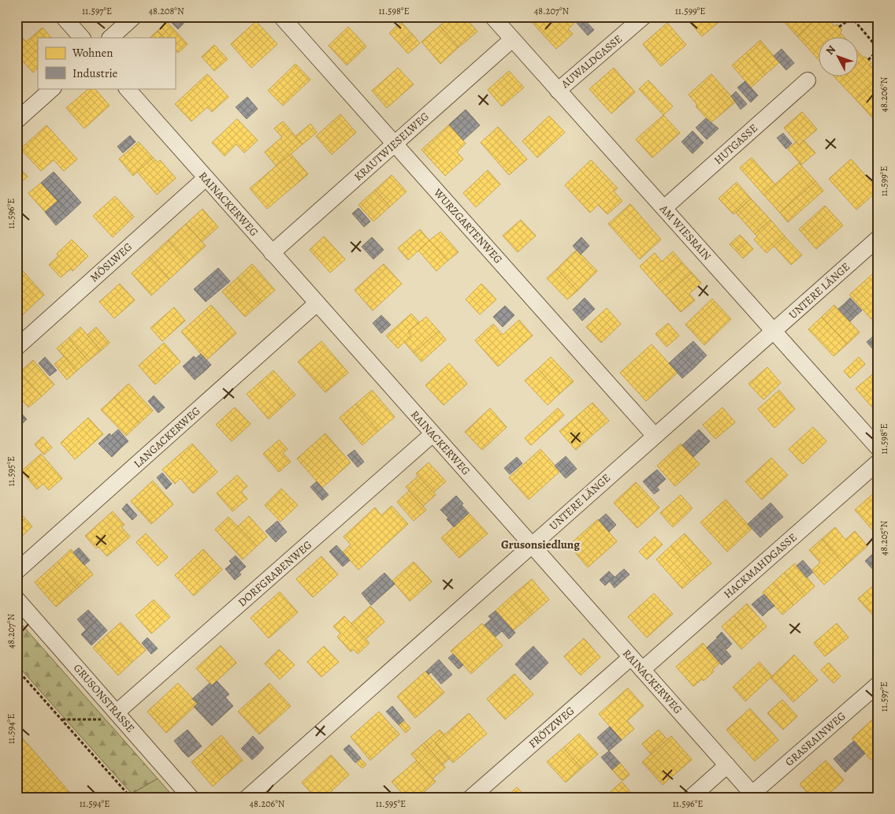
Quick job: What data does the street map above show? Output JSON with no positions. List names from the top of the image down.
{
  "streets": {
    "street": [
      "AUWALDGASSE",
      "HUTGASSE",
      "KRAUTWIESELWEG",
      "RAINACKERWEG",
      "WURZGARTENWEG",
      "AM WIESRAIN",
      "MÖSLWEG",
      "UNTERE LÄNGE",
      "LANGACKERWEG",
      "HACKMAHDGASSE",
      "DORFGRABENWEG",
      "GRUSONSTRASSE",
      "FRÖTZWEG",
      "GRASRAINWEG"
    ]
  },
  "crossings": [
    ["AUWALDGASSE", "AM WIESRAIN"],
    ["HUTGASSE", "AM WIESRAIN"],
    ["KRAUTWIESELWEG", "RAINACKERWEG"],
    ["KRAUTWIESELWEG", "WURZGARTENWEG"],
    ["KRAUTWIESELWEG", "AM WIESRAIN"],
    ["RAINACKERWEG", "MÖSLWEG"],
    ["RAINACKERWEG", "UNTERE LÄNGE"],
    ["RAINACKERWEG", "LANGACKERWEG"],
    ["RAINACKERWEG", "HACKMAHDGASSE"],
    ["RAINACKERWEG", "DORFGRABENWEG"],
    ["RAINACKERWEG", "FRÖTZWEG"],
    ["RAINACKERWEG", "GRASRAINWEG"],
    ["WURZGARTENWEG", "UNTERE LÄNGE"],
    ["AM WIESRAIN", "UNTERE LÄNGE"],
    ["DORFGRABENWEG", "GRUSONSTRASSE"]
  ],
  "districts": ["Grusonsiedlung"],
  "legend": ["Wohnen", "Industrie"],
  "north": "top left",
  "coordinates": [
    "11.597°E",
    "48.208°N",
    "11.598°E",
    "48.207°N",
    "11.599°E",
    "48.206°N",
    "11.596°E",
    "11.595°E",
    "48.205°N",
    "11.594°E"
  ]
}
